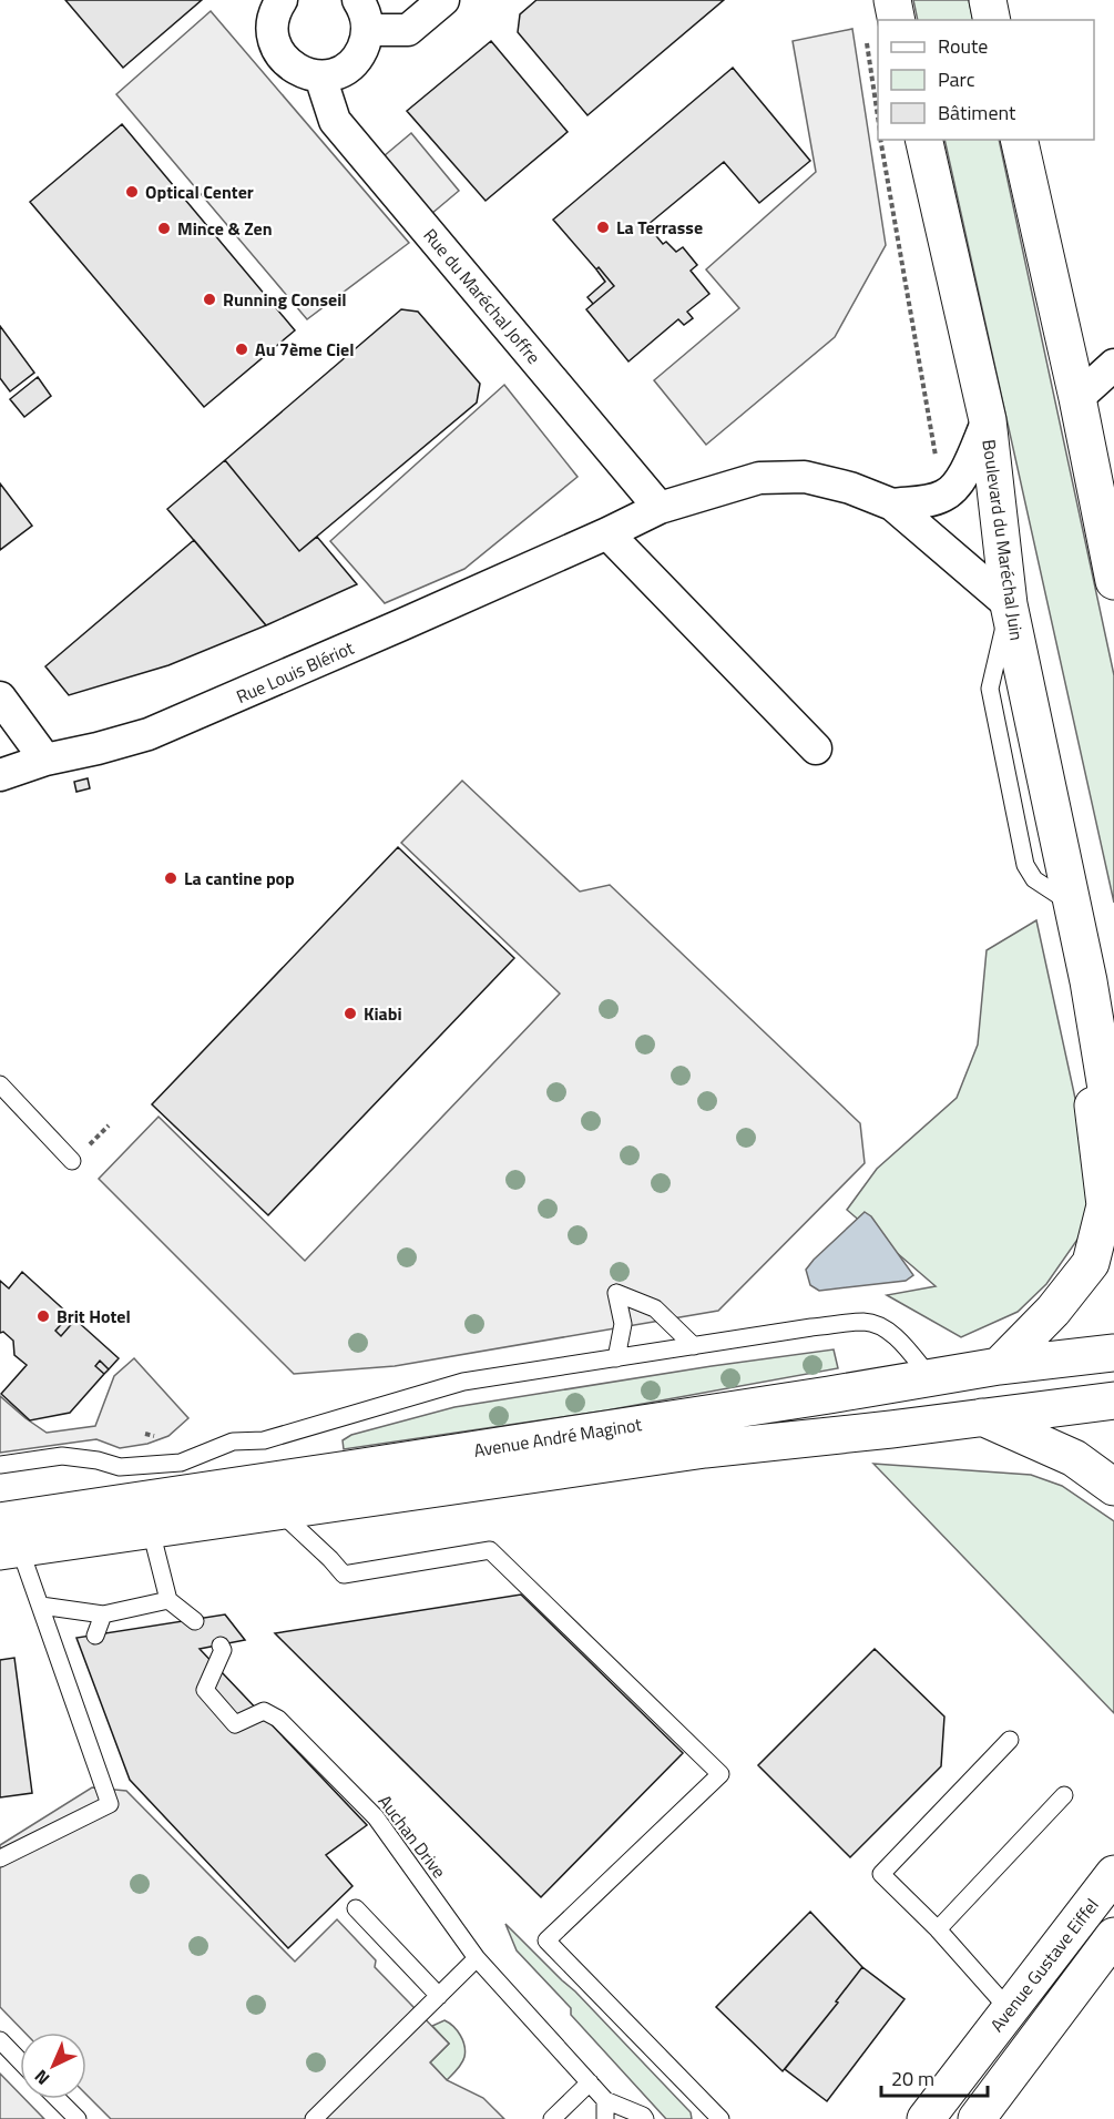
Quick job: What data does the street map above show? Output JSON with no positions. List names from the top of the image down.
{
  "streets": {
    "main road": ["Boulevard du Maréchal Juin", "Avenue André Maginot", "Avenue Gustave Eiffel"],
    "street": ["Rue du Maréchal Joffre", "Rue Louis Blériot"],
    "lane": ["Auchan Drive"]
  },
  "crossings": [
    ["Rue du Maréchal Joffre", "Rue Louis Blériot"],
    ["Boulevard du Maréchal Juin", "Rue Louis Blériot"],
    ["Boulevard du Maréchal Juin", "Avenue André Maginot"]
  ],
  "places": [
    "Optical Center",
    "La Terrasse",
    "Mince & Zen",
    "Running Conseil",
    "Au 7ème Ciel",
    "La cantine pop",
    "Kiabi",
    "Brit Hotel"
  ],
  "legend": ["Route", "Parc", "Bâtiment"],
  "scale_bar": "20 m",
  "north": "bottom left"
}
